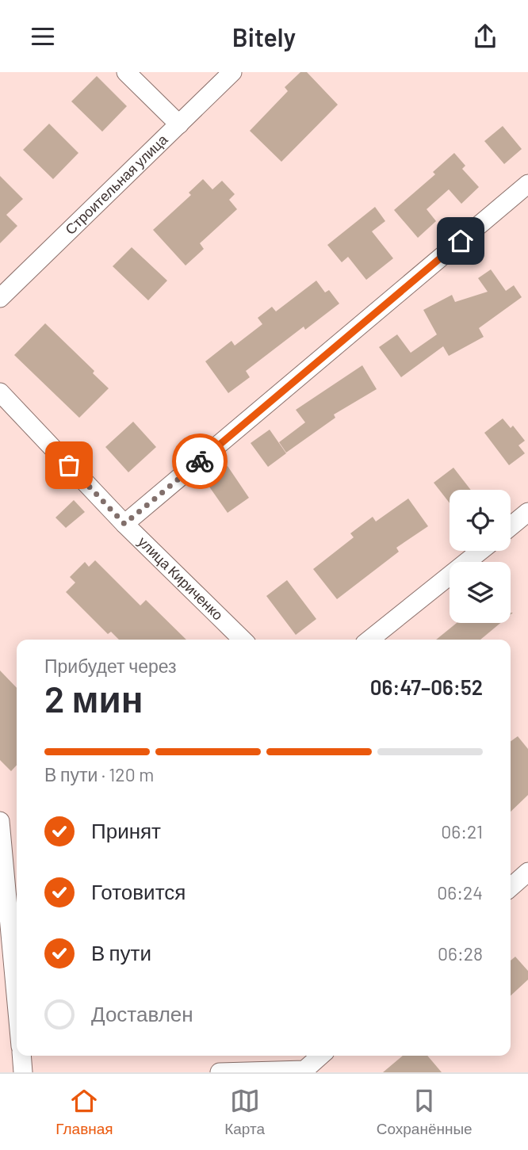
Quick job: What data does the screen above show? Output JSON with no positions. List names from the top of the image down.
{
  "streets": {
    "street": ["Строительная улица", "улица Кириченко"]
  },
  "page": {
    "header": "Bitely",
    "heading": ["2 мин", "Прибудет через", "06:47–06:52"],
    "bar": "В пути · 120 m",
    "list": [
      ["Принят", "06:21"],
      ["Готовится", "06:24"],
      ["В пути", "06:28"],
      "Доставлен"
    ],
    "tabs": ["Главная", "Карта", "Сохранённые"]
  }
}
